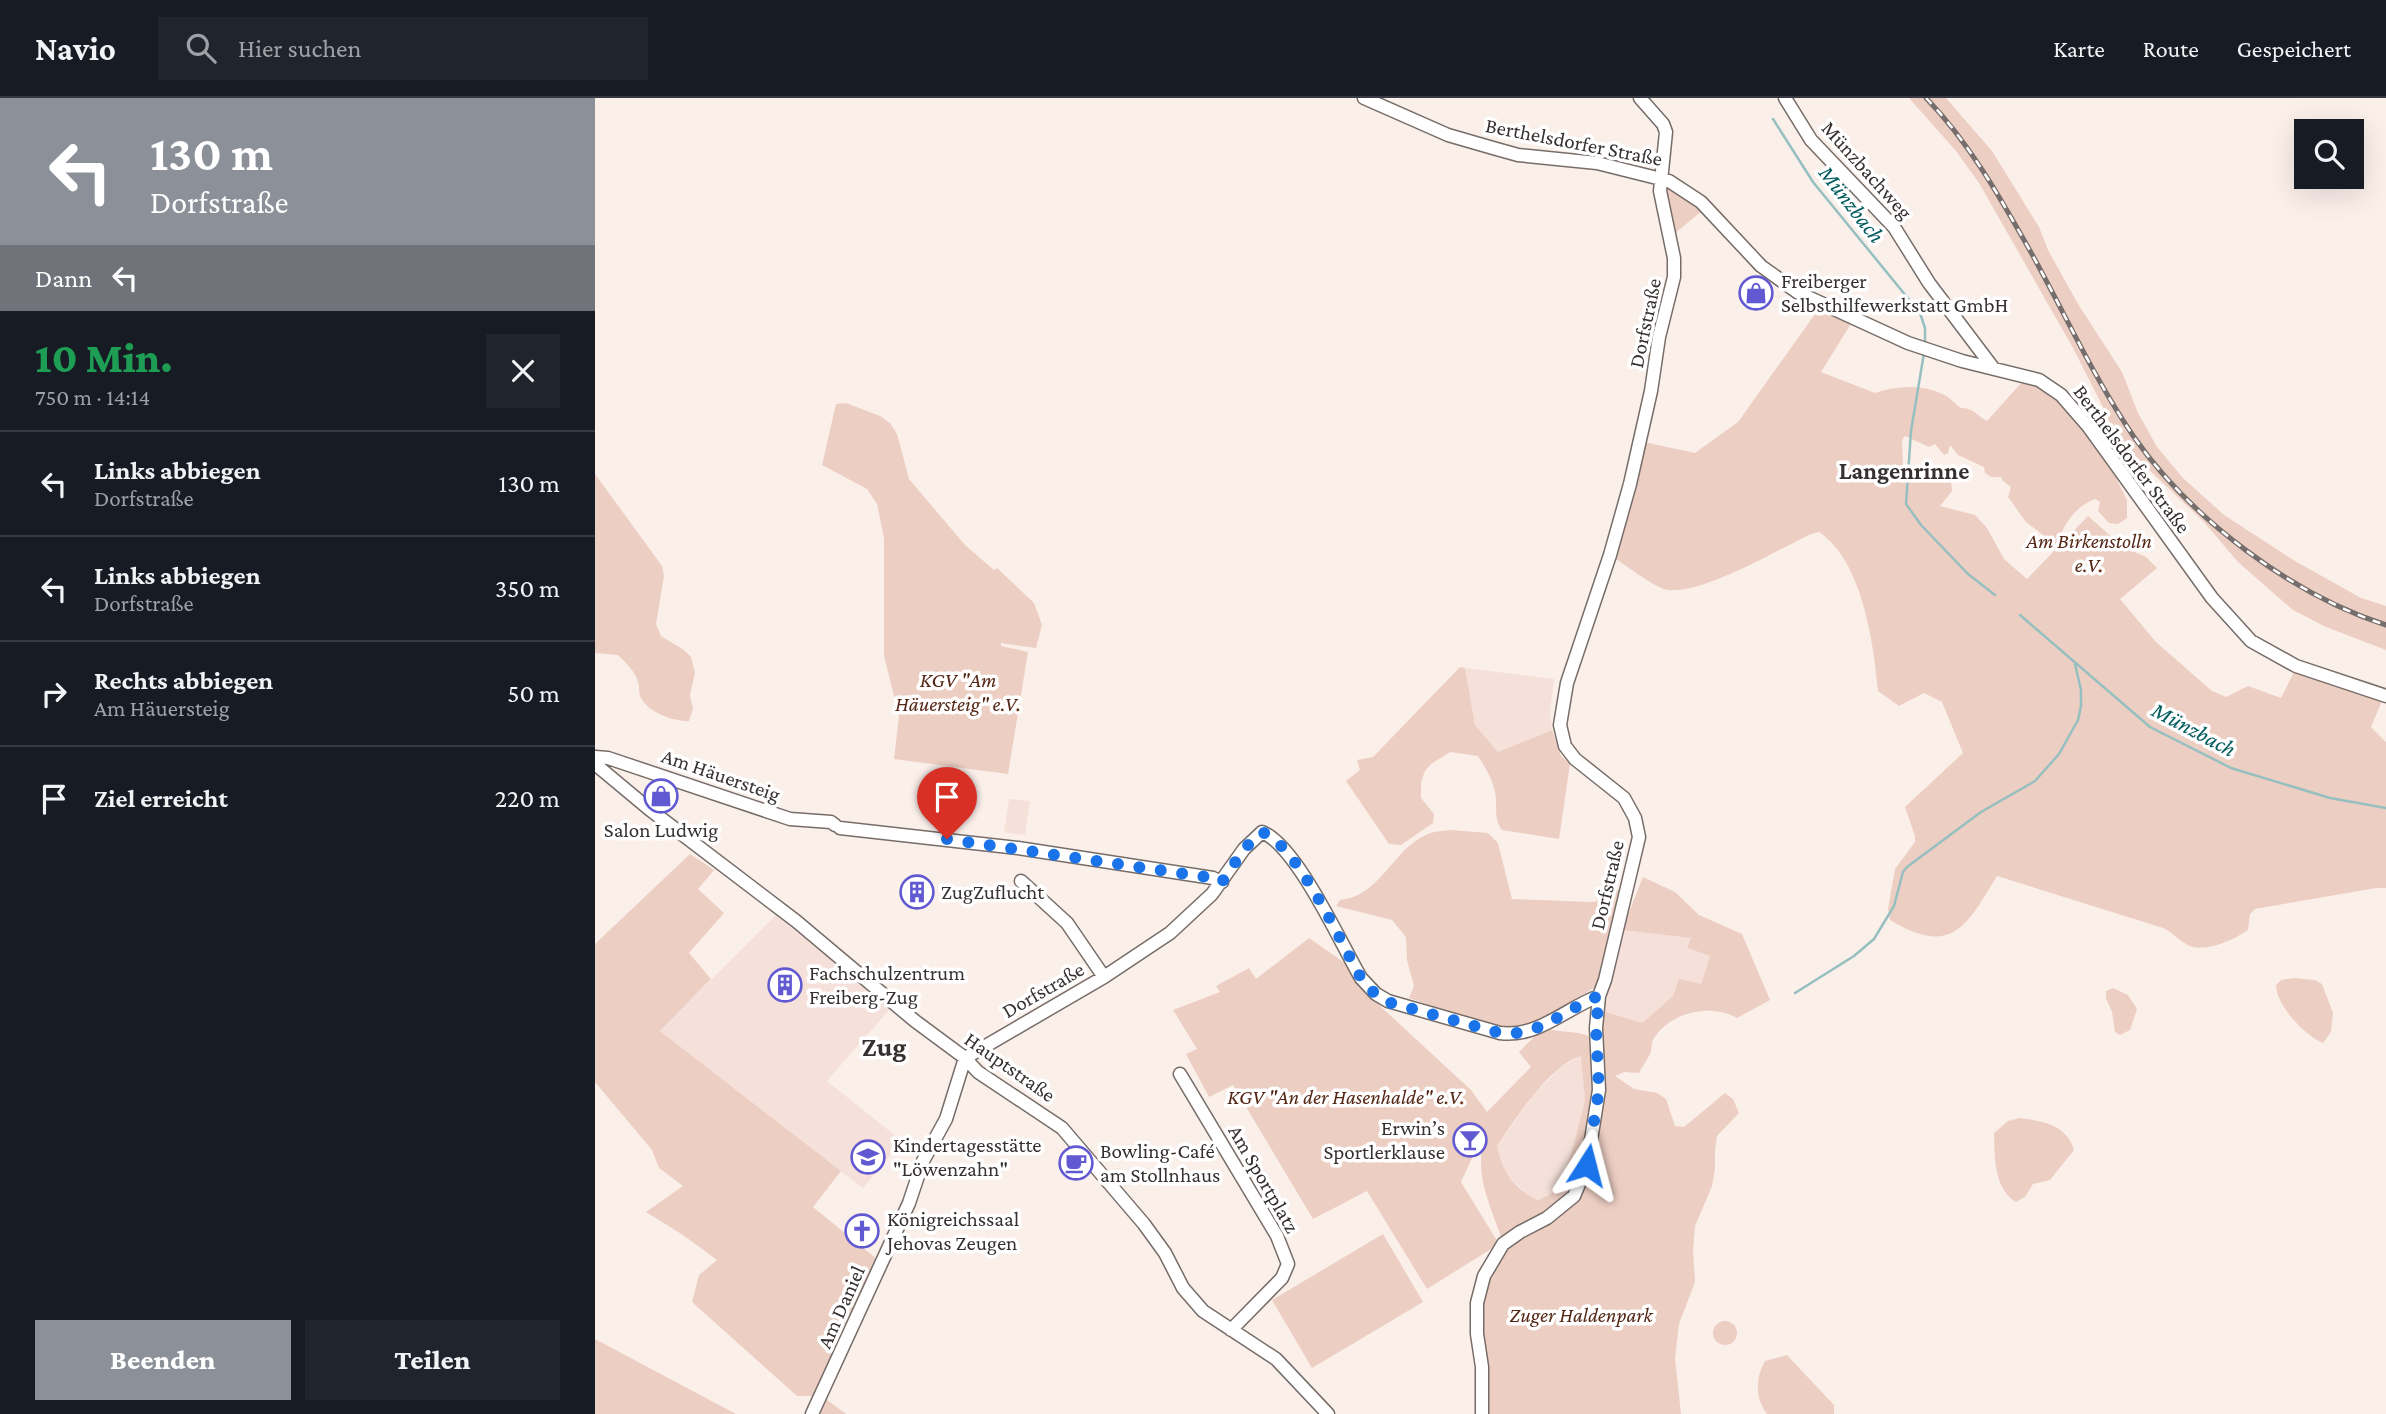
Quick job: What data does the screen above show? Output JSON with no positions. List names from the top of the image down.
{
  "streets": {
    "street": [
      "Berthelsdorfer Straße",
      "Münzbachweg",
      "Dorfstraße",
      "Am Häuersteig",
      "Hauptstraße",
      "Am Sportplatz",
      "Am Daniel"
    ]
  },
  "crossings": [
    ["Berthelsdorfer Straße", "Münzbachweg"],
    ["Berthelsdorfer Straße", "Dorfstraße"],
    ["Dorfstraße", "Am Häuersteig"],
    ["Dorfstraße", "Hauptstraße"],
    ["Dorfstraße", "Am Daniel"],
    ["Hauptstraße", "Am Sportplatz"],
    ["Hauptstraße", "Am Daniel"]
  ],
  "districts": ["Langenrinne", "Zug"],
  "water": ["Münzbach"],
  "parks": [
    "Am Birkenstolln e.V.",
    "KGV \"Am Häuersteig\" e.V.",
    "KGV \"An der Hasenhalde\" e.V.",
    "Zuger Haldenpark"
  ],
  "places": {
    "shop": ["Freiberger Selbsthilfewerkstatt GmbH", "Salon Ludwig"],
    "building": ["ZugZuflucht", "Fachschulzentrum Freiberg-Zug"],
    "bar": ["Erwin’s Sportlerklause"],
    "school or university": ["Kindertagesstätte \"Löwenzahn\""],
    "cafe": ["Bowling-Café am Stollnhaus"],
    "church": ["Königreichssaal Jehovas Zeugen"]
  },
  "page": {
    "header": "Navio",
    "search": "Hier suchen",
    "nav": ["Karte", "Route", "Gespeichert"],
    "turn": ["130 m", "Dorfstraße"],
    "then": "Dann",
    "heading": ["10 Min.", "750 m · 14:14"],
    "list": [
      {
        "name": "Links abbiegen",
        "note": "Dorfstraße",
        "value": "130 m"
      },
      {
        "name": "Links abbiegen",
        "note": "Dorfstraße",
        "value": "350 m"
      },
      {
        "name": "Rechts abbiegen",
        "note": "Am Häuersteig",
        "value": "50 m"
      },
      {
        "name": "Ziel erreicht",
        "value": "220 m"
      }
    ],
    "buttons": ["Beenden", "Teilen"]
  }
}
